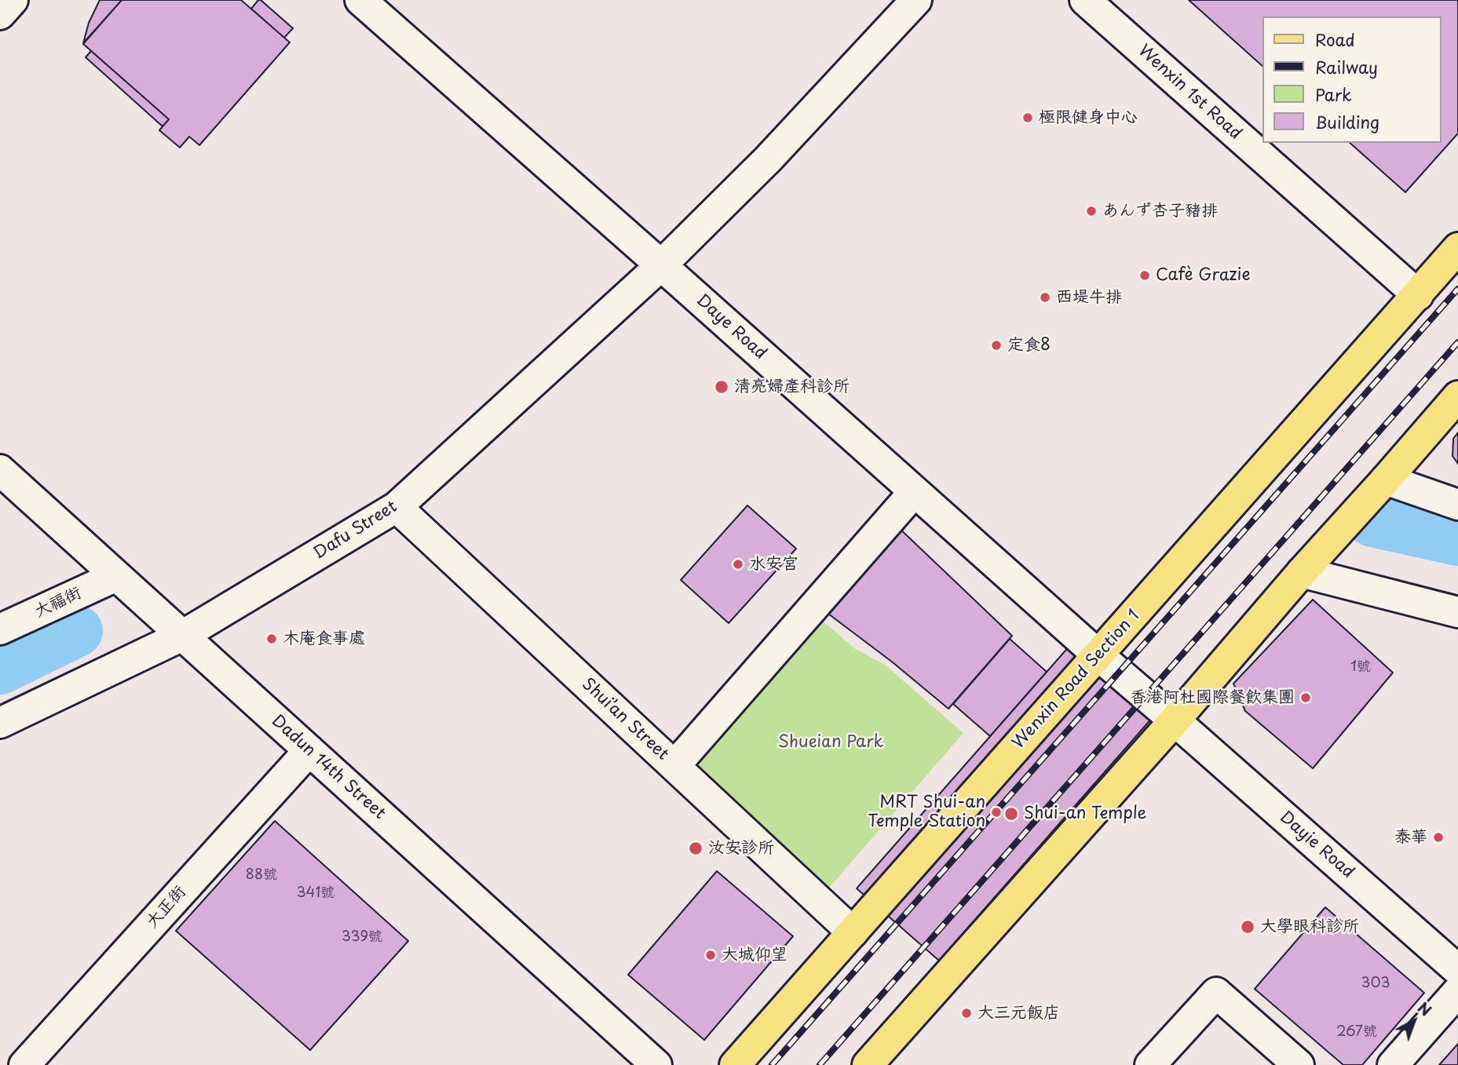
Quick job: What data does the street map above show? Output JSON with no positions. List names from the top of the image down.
{
  "streets": {
    "main road": ["Wenxin Road Section 1"],
    "street": [
      "Wenxin 1st Road",
      "Daye Road",
      "Dafu Street",
      "大福街",
      "Shui’an Street",
      "Dadun 14th Street",
      "Dayie Road",
      "大正街"
    ]
  },
  "crossings": [
    ["Wenxin 1st Road", "Wenxin Road Section 1"],
    ["Daye Road", "Dafu Street"],
    ["Daye Road", "Wenxin Road Section 1"],
    ["Daye Road", "Dayie Road"],
    ["Dafu Street", "Shui’an Street"],
    ["Dafu Street", "Dadun 14th Street"],
    ["大福街", "Dadun 14th Street"],
    ["Wenxin Road Section 1", "Shui’an Street"],
    ["Dadun 14th Street", "大正街"]
  ],
  "parks": ["Shueian Park"],
  "places": [
    "極限健身中心",
    "あんず杏子豬排",
    "Cafè Grazie",
    "西堤牛排",
    "定食8",
    "清亮婦產科診所",
    "水安宮",
    "木庵食事處",
    "香港阿杜國際餐飲集團",
    "MRT Shui-an Temple Station",
    "Shui-an Temple",
    "泰華",
    "汝安診所",
    "大學眼科診所",
    "大城仰望",
    "大三元飯店"
  ],
  "house_numbers": [
    "1號",
    "88號",
    "341號",
    "339號",
    "303",
    "267號"
  ],
  "legend": [
    "Road",
    "Railway",
    "Park",
    "Building"
  ],
  "north": "top right"
}
